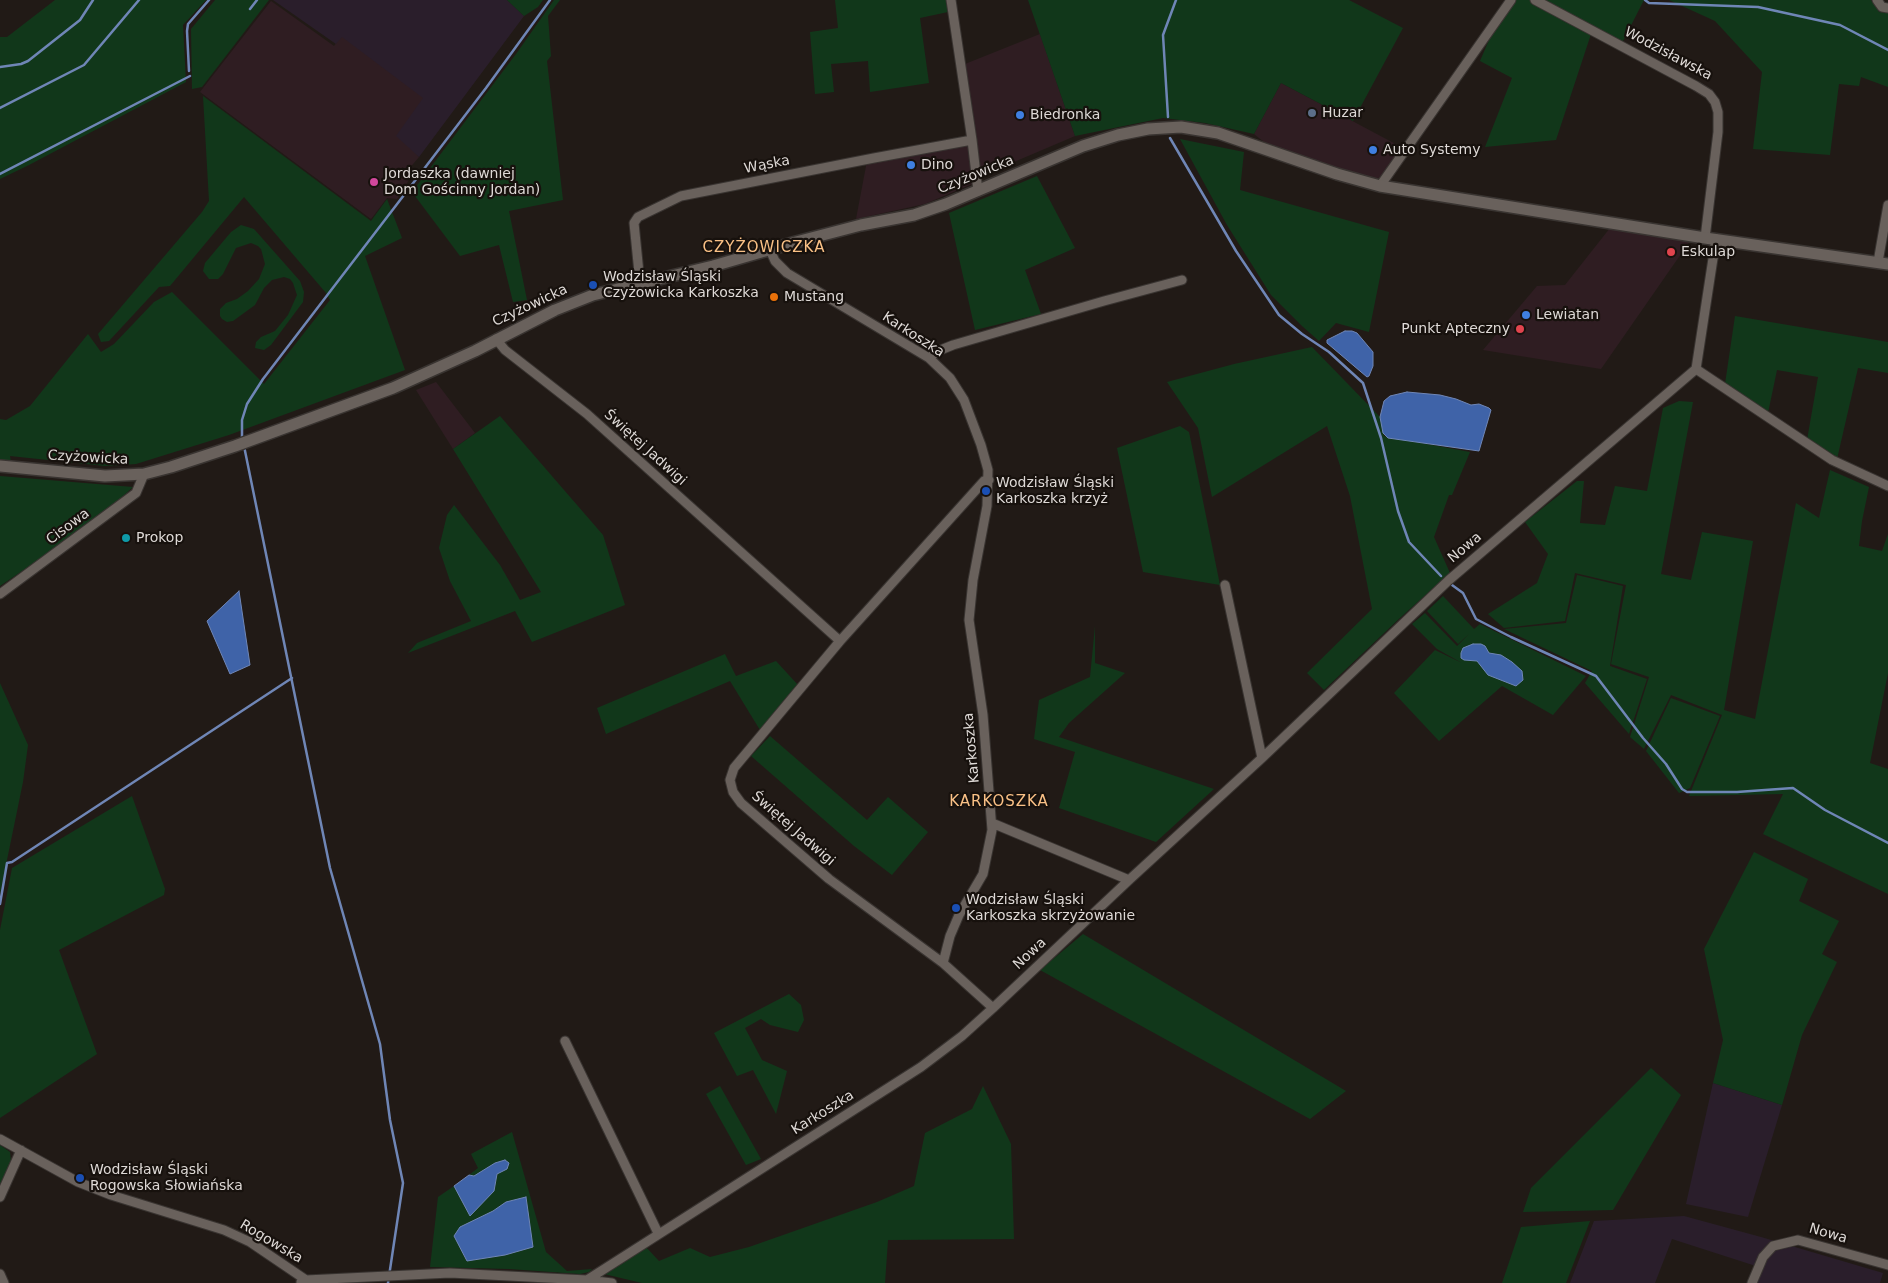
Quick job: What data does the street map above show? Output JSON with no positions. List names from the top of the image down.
{
  "streets": {
    "street": [
      "Wodzisławska",
      "Wąska",
      "Czyżowicka",
      "Karkoszka",
      "Świętej Jadwigi",
      "Cisowa",
      "Nowa",
      "Rogowska"
    ]
  },
  "crossings": [
    ["Wąska", "Czyżowicka"],
    ["Czyżowicka", "Karkoszka"],
    ["Czyżowicka", "Świętej Jadwigi"],
    ["Czyżowicka", "Cisowa"],
    ["Karkoszka", "Świętej Jadwigi"],
    ["Karkoszka", "Nowa"],
    ["Karkoszka", "Rogowska"]
  ],
  "districts": ["CZYŻOWICZKA", "KARKOSZKA"],
  "places": [
    "Huzar",
    "Biedronka",
    "Auto Systemy",
    "Dino",
    "Jordaszka (dawniej Dom Gościnny Jordan)",
    "Eskulap",
    "Wodzisław Śląski Czyżowicka Karkoszka",
    "Mustang",
    "Lewiatan",
    "Punkt Apteczny",
    "Wodzisław Śląski Karkoszka krzyż",
    "Prokop",
    "Wodzisław Śląski Karkoszka skrzyżowanie",
    "Wodzisław Śląski Rogowska Słowiańska"
  ]
}
